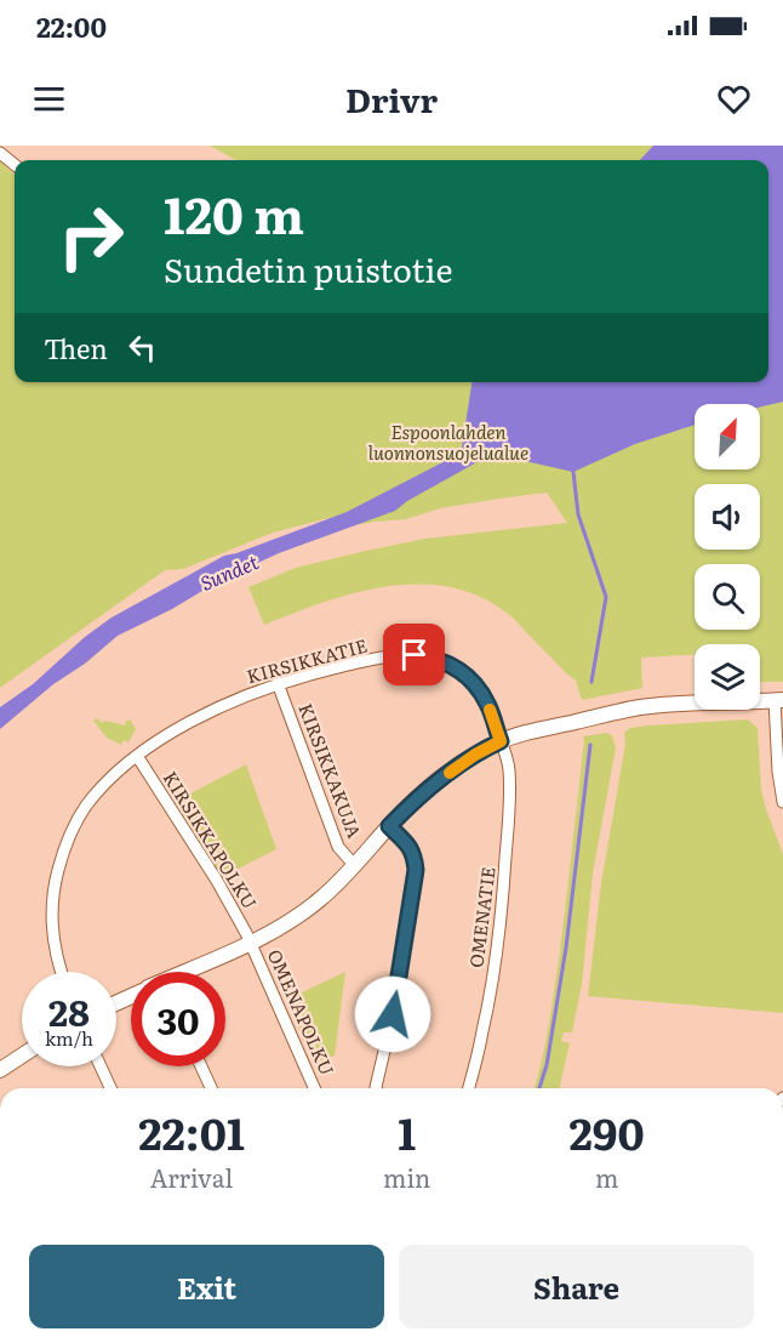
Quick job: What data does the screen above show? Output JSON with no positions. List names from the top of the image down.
{
  "streets": {
    "street": [
      "KIRSIKKATIE",
      "KIRSIKKAKUJA",
      "KIRSIKKAPOLKU",
      "OMENATIE",
      "OMENAPOLKU"
    ]
  },
  "crossings": [
    ["KIRSIKKATIE", "KIRSIKKAKUJA"],
    ["KIRSIKKATIE", "KIRSIKKAPOLKU"],
    ["KIRSIKKATIE", "OMENATIE"],
    ["KIRSIKKAPOLKU", "OMENAPOLKU"]
  ],
  "water": ["Sundet"],
  "parks": ["Espoonlahden luonnonsuojelualue"],
  "north": "top right",
  "page": {
    "status": "22:00",
    "header": "Drivr",
    "turn": ["120 m", "Sundetin puistotie"],
    "then": "Then",
    "speed": "28 km/h",
    "limit": "30",
    "eta": [
      "22:01",
      "Arrival",
      "1",
      "min",
      "290",
      "m"
    ],
    "buttons": ["Exit", "Share"]
  }
}
